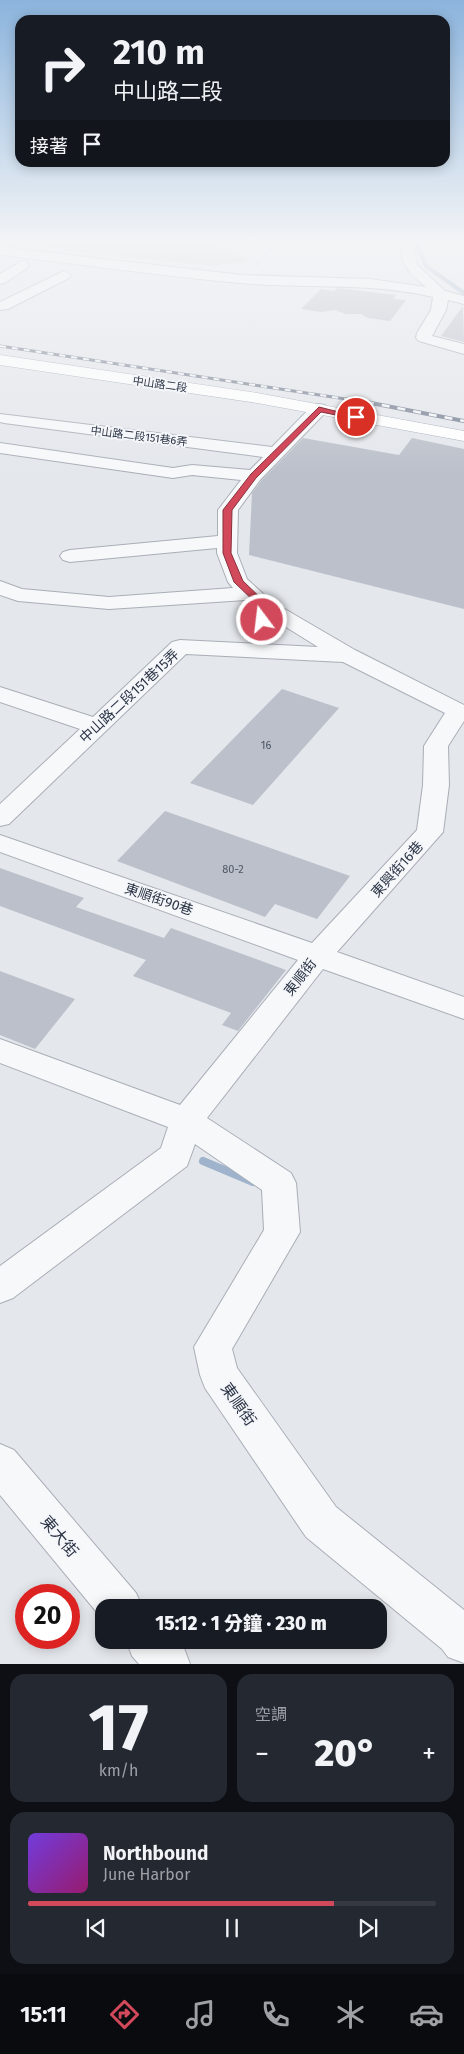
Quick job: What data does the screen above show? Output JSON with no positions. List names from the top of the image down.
{
  "streets": {
    "main road": ["中山路二段"],
    "street": [
      "中山路二段151巷6弄",
      "中山路二段151巷15弄",
      "東興街16巷",
      "東順街90巷",
      "東順街",
      "東大街"
    ]
  },
  "crossings": [
    ["中山路二段151巷15弄", "東興街16巷"],
    ["東興街16巷", "東順街90巷"],
    ["東興街16巷", "東順街"],
    ["東順街90巷", "東順街"]
  ],
  "house_numbers": ["16", "80-2"],
  "page": {
    "turn": ["210 m", "中山路二段"],
    "then": "接著",
    "limit": "20",
    "trip": "15:12 · 1 分鐘 · 230 m",
    "tile": [
      ["17", "km/h"],
      "空調"
    ],
    "heat": ["−", "20°", "+"],
    "song": ["Northbound", "June Harbor"],
    "tabs": "15:11"
  }
}
